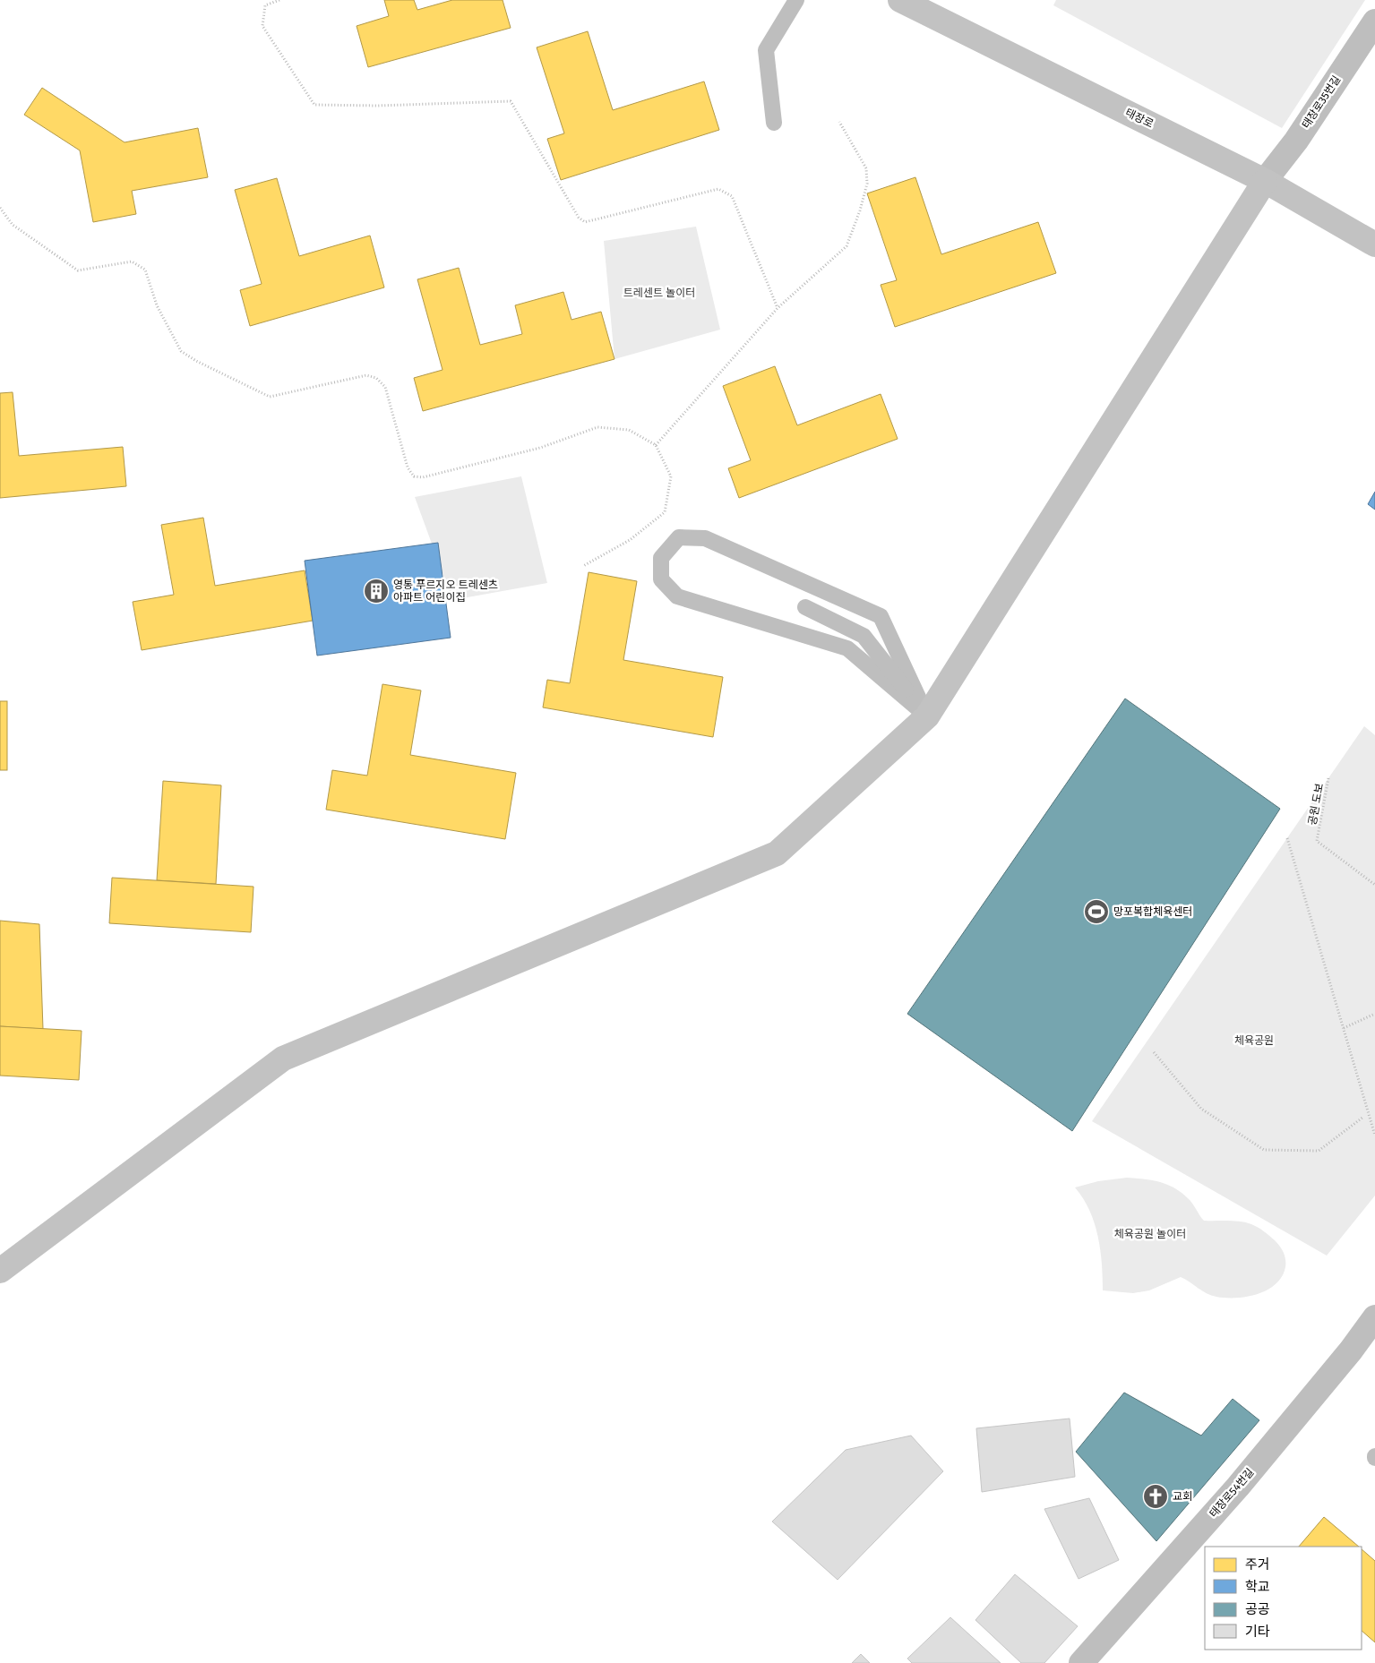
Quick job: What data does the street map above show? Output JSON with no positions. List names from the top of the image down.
{
  "streets": {
    "street": ["태장로35번길", "태장로", "태장로54번길"],
    "path": ["공원 도보"]
  },
  "crossings": [
    ["태장로35번길", "태장로"]
  ],
  "parks": ["트레센트 놀이터", "체육공원", "체육공원 놀이터"],
  "places": {
    "building": ["영통 푸르지오 트레센츠 아파트 어린이집"],
    "sports": ["망포복합체육센터"],
    "church": ["교회"]
  },
  "legend": [
    "주거",
    "학교",
    "공공",
    "기타"
  ]
}
